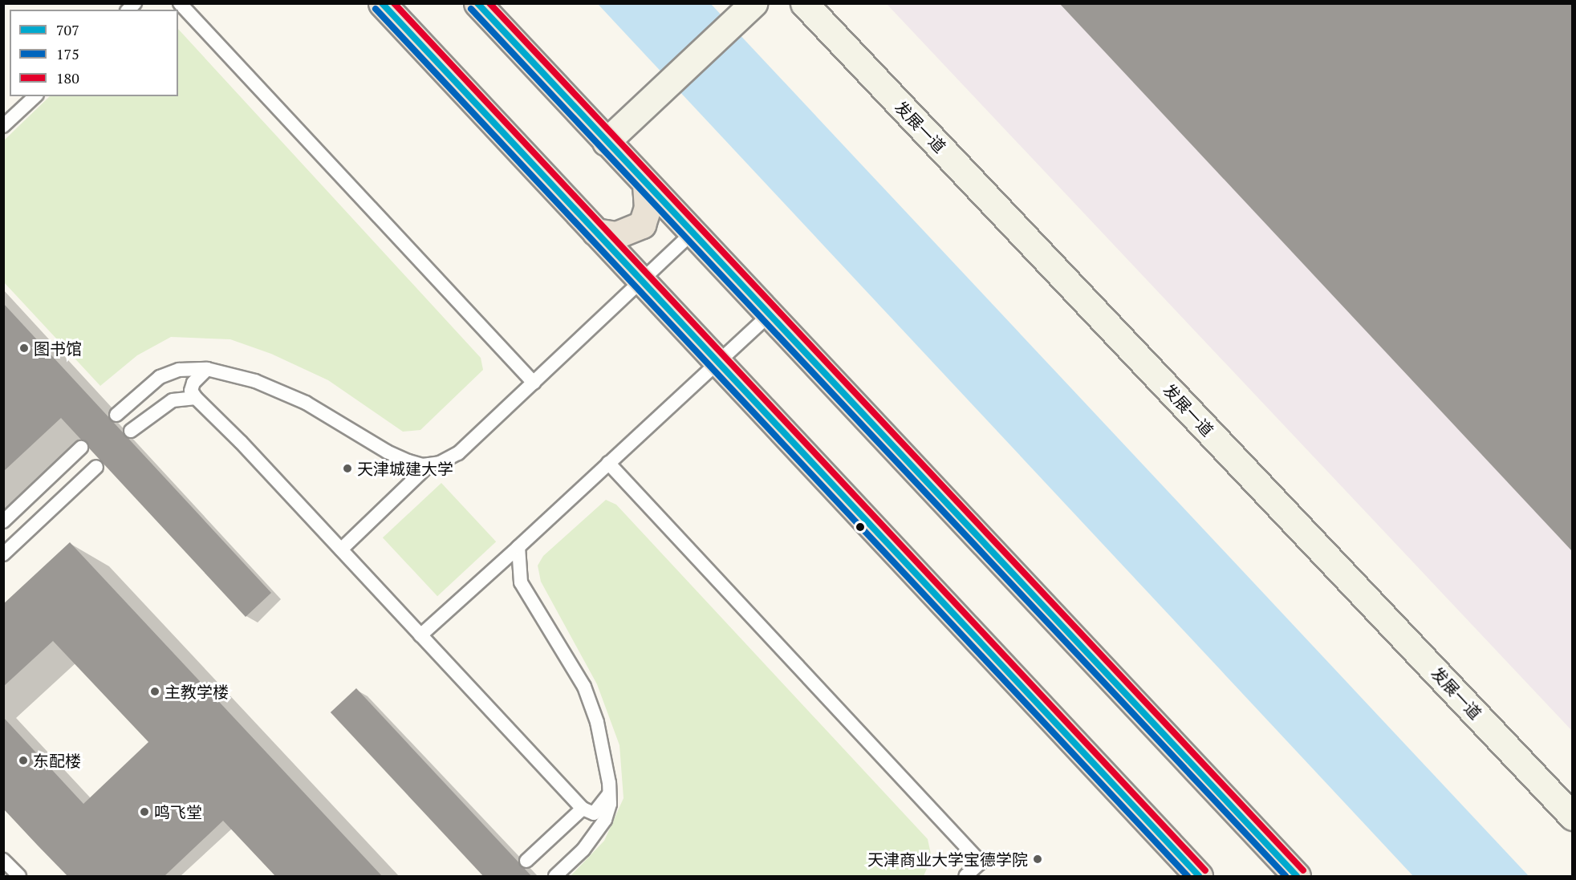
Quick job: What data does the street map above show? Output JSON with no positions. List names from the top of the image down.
{
  "streets": {
    "main road": ["发展一道"]
  },
  "places": [
    "图书馆",
    "天津城建大学",
    "主教学楼",
    "东配楼",
    "鸣飞堂",
    "天津商业大学宝德学院"
  ],
  "lines": ["transit line 707", "transit line 180", "transit line 175"],
  "legend": ["707", "175", "180"]
}
